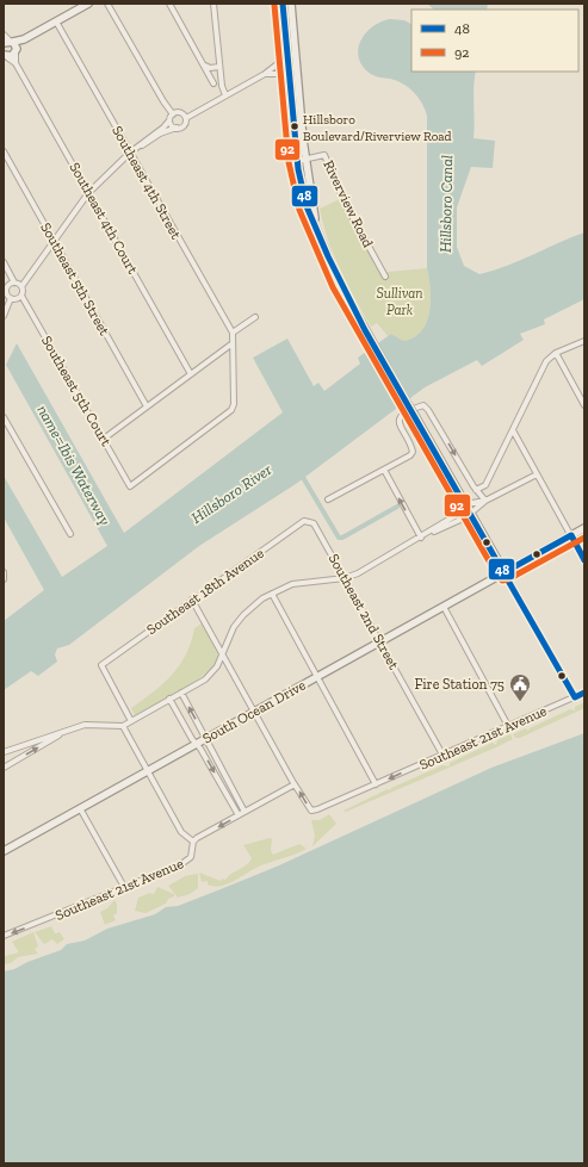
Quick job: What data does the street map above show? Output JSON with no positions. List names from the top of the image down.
{
  "streets": {
    "main road": ["South Ocean Drive"],
    "street": [
      "Southeast 4th Street",
      "Riverview Road",
      "Southeast 4th Court",
      "Southeast 5th Street",
      "Southeast 5th Court",
      "Southeast 18th Avenue",
      "Southeast 2nd Street",
      "Southeast 21st Avenue"
    ]
  },
  "crossings": [
    ["Southeast 4th Street", "Southeast 5th Court"],
    ["Southeast 18th Avenue", "Southeast 2nd Street"],
    ["Southeast 2nd Street", "South Ocean Drive"],
    ["Southeast 2nd Street", "Southeast 21st Avenue"]
  ],
  "one_way": ["Southeast 21st Avenue"],
  "water": ["Hillsboro Canal", "name=Ibis Waterway", "Hillsboro River"],
  "parks": ["Sullivan Park"],
  "places": {
    "other": ["Hillsboro Boulevard/Riverview Road"],
    "public building": ["Fire Station 75"]
  },
  "lines": ["transit line 48", "transit line 92"],
  "legend": ["48", "92"]
}
